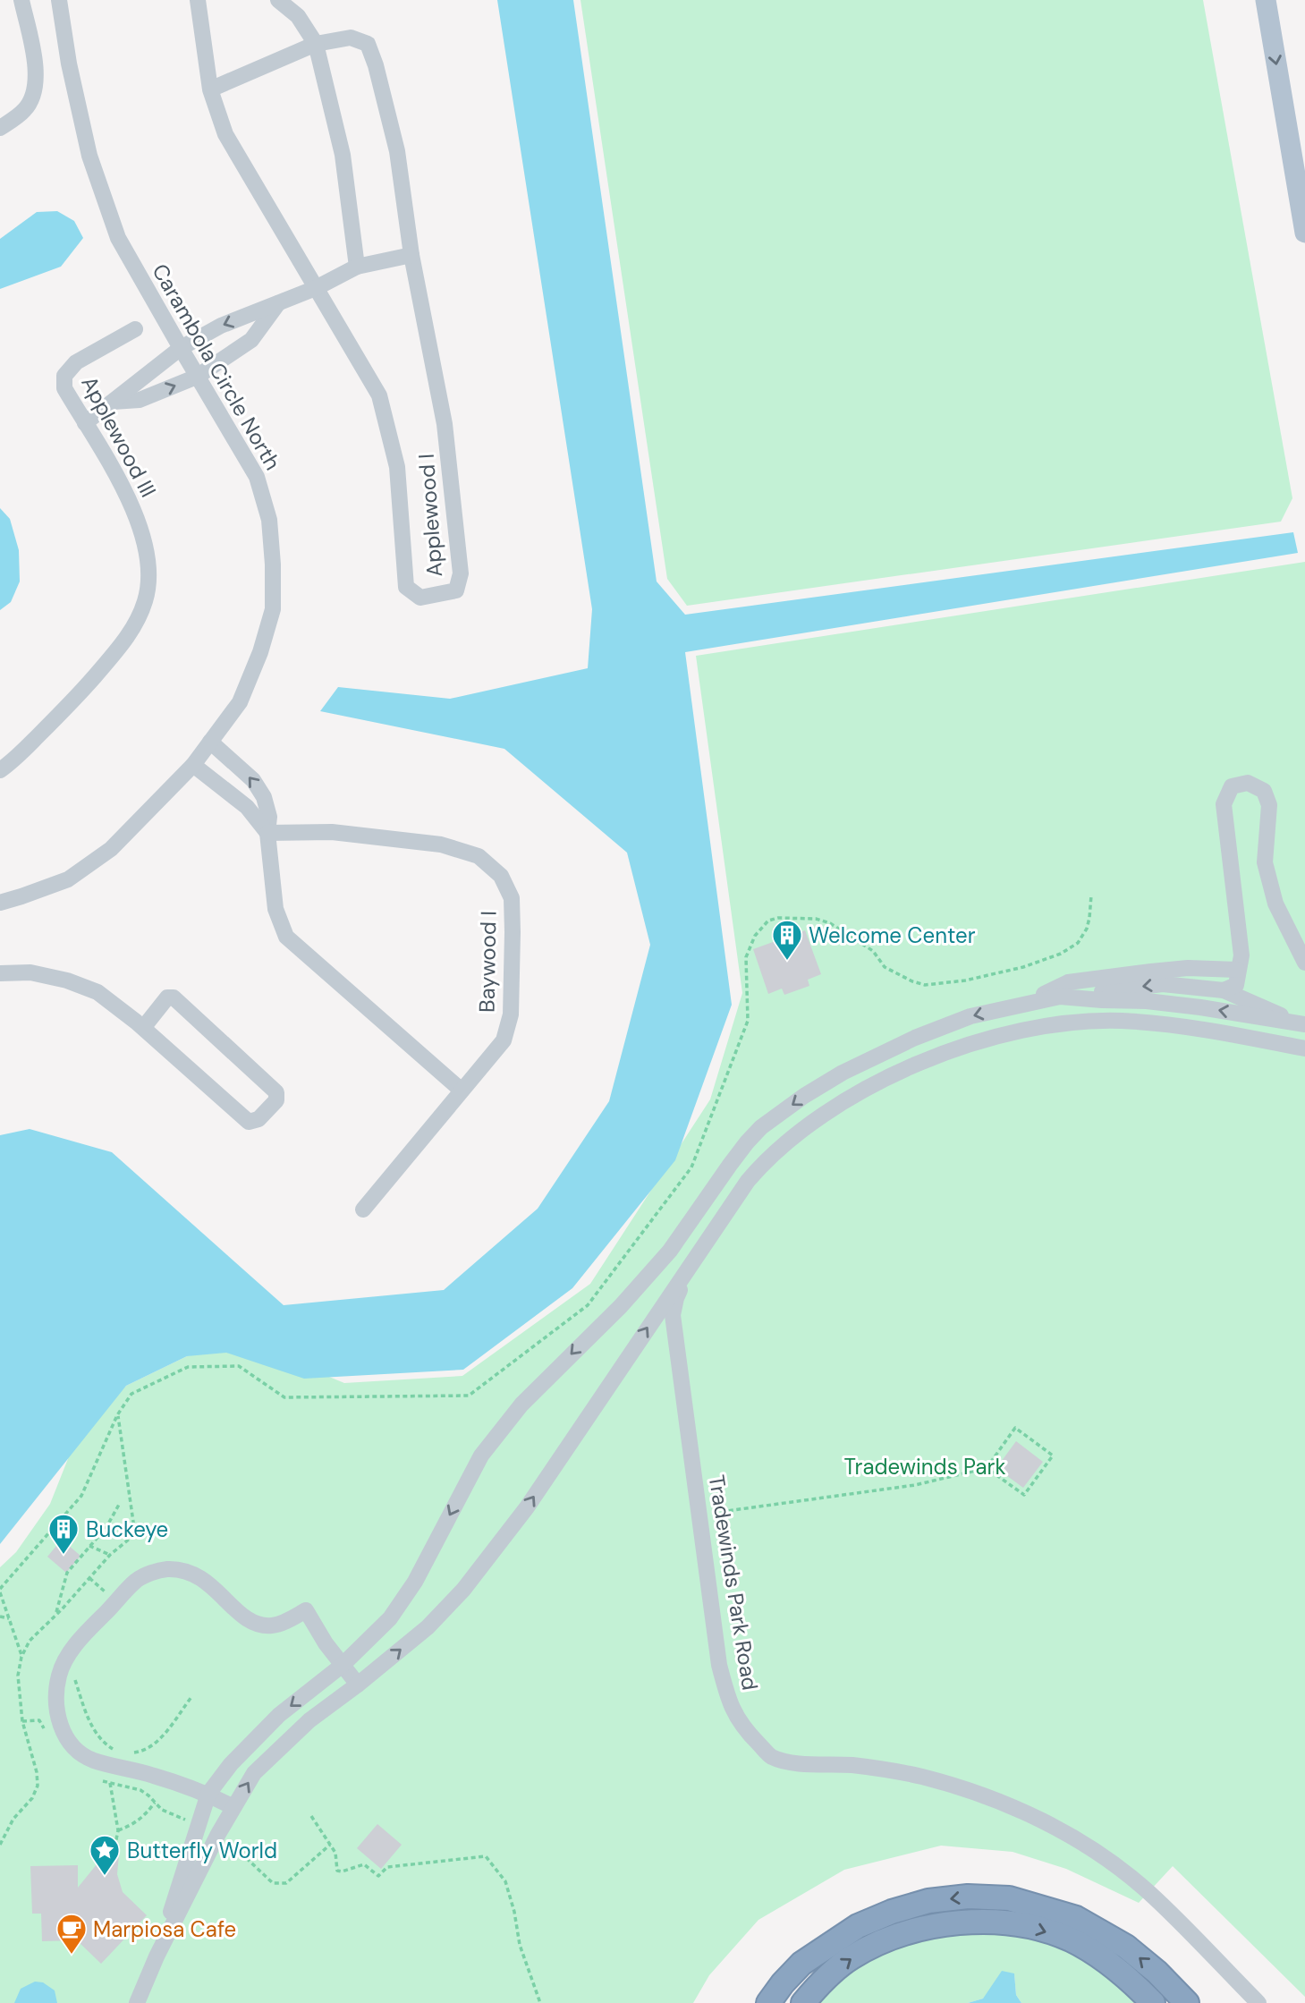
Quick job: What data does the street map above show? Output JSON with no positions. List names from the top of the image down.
{
  "streets": {
    "street": [
      "Carambola Circle North",
      "Applewood III",
      "Applewood I",
      "Baywood I",
      "Tradewinds Park Road"
    ]
  },
  "parks": ["Tradewinds Park"],
  "places": {
    "building": ["Welcome Center", "Buckeye"],
    "place": ["Butterfly World"],
    "cafe": ["Marpiosa Cafe"]
  }
}
